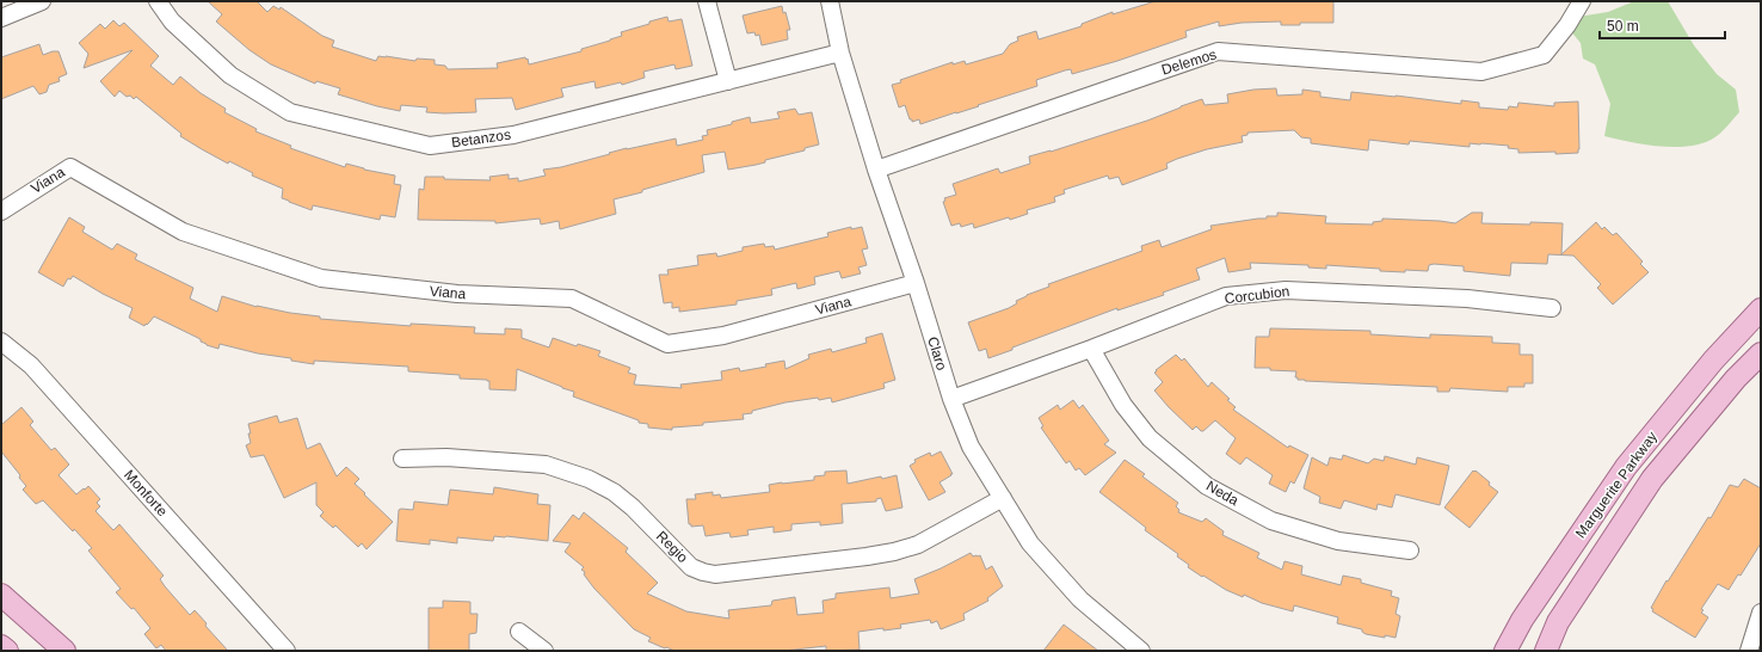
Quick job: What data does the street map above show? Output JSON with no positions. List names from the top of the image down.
{
  "streets": {
    "main road": ["Marguerite Parkway"],
    "street": [
      "Delemos",
      "Betanzos",
      "Viana",
      "Corcubion",
      "Claro",
      "Monforte",
      "Neda",
      "Regio"
    ]
  },
  "crossings": [
    ["Delemos", "Claro"],
    ["Betanzos", "Claro"],
    ["Viana", "Claro"],
    ["Corcubion", "Claro"],
    ["Corcubion", "Neda"],
    ["Claro", "Regio"]
  ],
  "scale_bar": "50 m"
}
